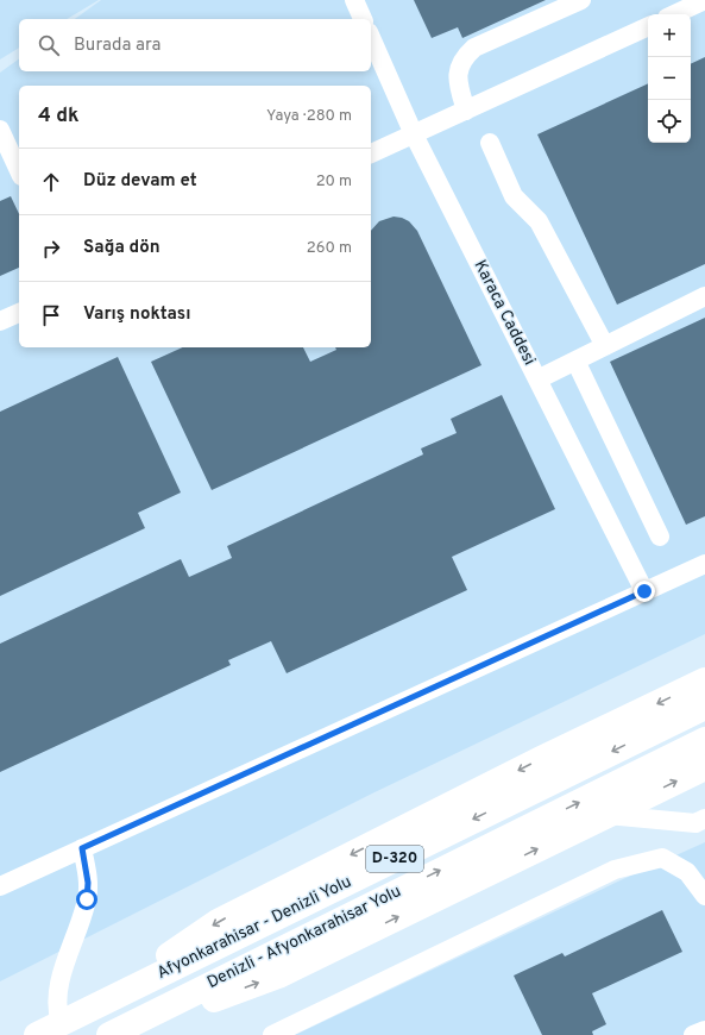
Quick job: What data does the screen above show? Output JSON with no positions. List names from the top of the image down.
{
  "streets": {
    "highway": ["D-320", "Afyonkarahisar - Denizli Yolu", "Denizli - Afyonkarahisar Yolu"],
    "street": ["Karaca Caddesi"]
  },
  "crossings": [
    ["D-320", "Afyonkarahisar - Denizli Yolu"]
  ],
  "page": {
    "map_buttons": ["+", "−"],
    "search": "Burada ara",
    "heading": ["4 dk", "Yaya · 280 m"],
    "list": [
      ["Düz devam et", "20 m"],
      ["Sağa dön", "260 m"],
      "Varış noktası"
    ]
  }
}
